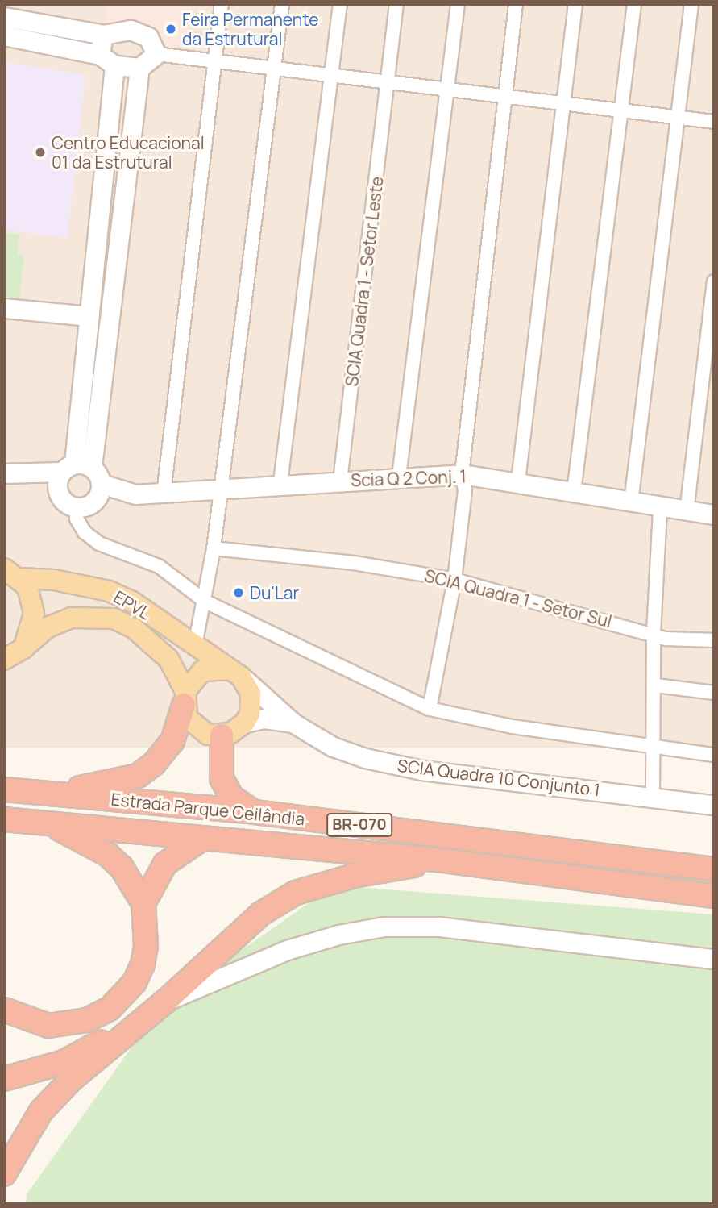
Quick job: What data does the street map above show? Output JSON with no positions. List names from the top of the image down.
{
  "streets": {
    "highway": ["Estrada Parque Ceilândia", "BR-070"],
    "main road": ["EPVL"],
    "street": [
      "SCIA Quadra 1 - Setor Leste",
      "Scia Q 2 Conj. 1",
      "SCIA Quadra 1 - Setor Sul",
      "SCIA Quadra 10 Conjunto 1"
    ]
  },
  "crossings": [
    ["SCIA Quadra 1 - Setor Leste", "Scia Q 2 Conj. 1"],
    ["EPVL", "SCIA Quadra 10 Conjunto 1"]
  ],
  "places": ["Feira Permanente da Estrutural", "Centro Educacional 01 da Estrutural", "Du'Lar"]
}
